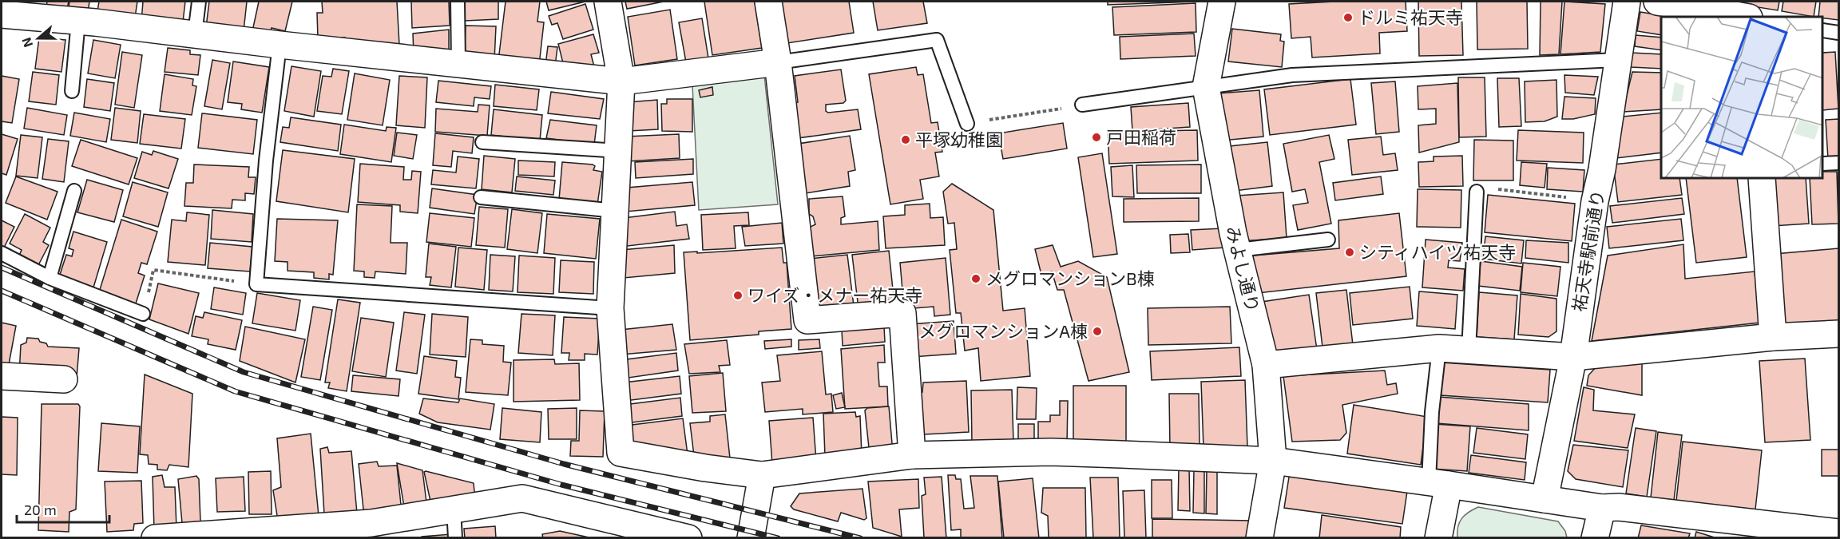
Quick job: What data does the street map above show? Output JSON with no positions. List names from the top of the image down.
{
  "streets": {
    "street": ["祐天寺駅前通り", "みよし通り"]
  },
  "places": [
    "ドルミ祐天寺",
    "戸田稲荷",
    "平塚幼稚園",
    "シティハイツ祐天寺",
    "メグロマンションB棟",
    "ワイズ・メナー祐天寺",
    "メグロマンションA棟"
  ],
  "scale_bar": "20 m",
  "north": "left"
}
